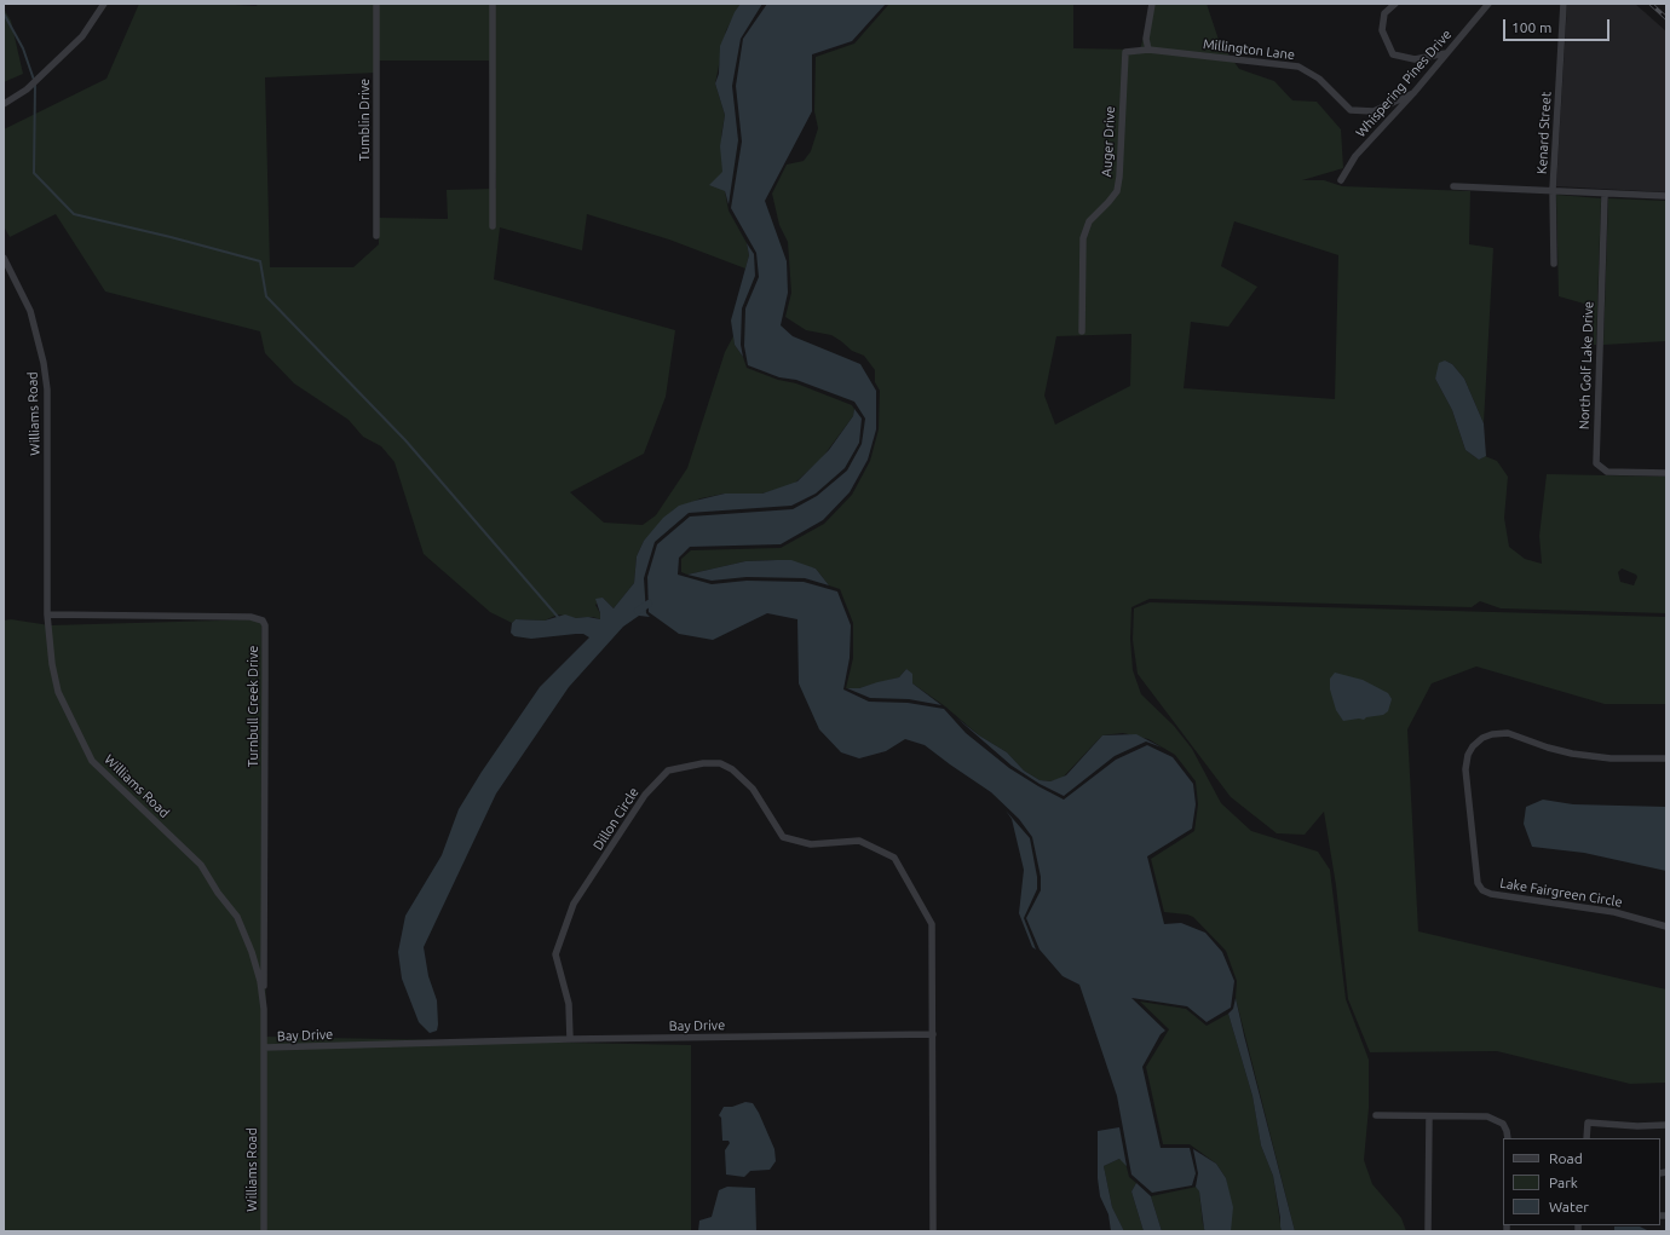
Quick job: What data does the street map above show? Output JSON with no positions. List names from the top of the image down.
{
  "streets": {
    "street": [
      "Millington Lane",
      "Whispering Pines Drive",
      "Tumblin Drive",
      "Kenard Street",
      "Auger Drive",
      "North Golf Lake Drive",
      "Williams Road",
      "Turnbull Creek Drive",
      "Dillon Circle",
      "Lake Fairgreen Circle",
      "Bay Drive"
    ]
  },
  "crossings": [
    ["Millington Lane", "Whispering Pines Drive"],
    ["Millington Lane", "Auger Drive"],
    ["Williams Road", "Turnbull Creek Drive"],
    ["Williams Road", "Bay Drive"],
    ["Dillon Circle", "Bay Drive"]
  ],
  "legend": ["Road", "Park", "Water"],
  "scale_bar": "100 m"
}
